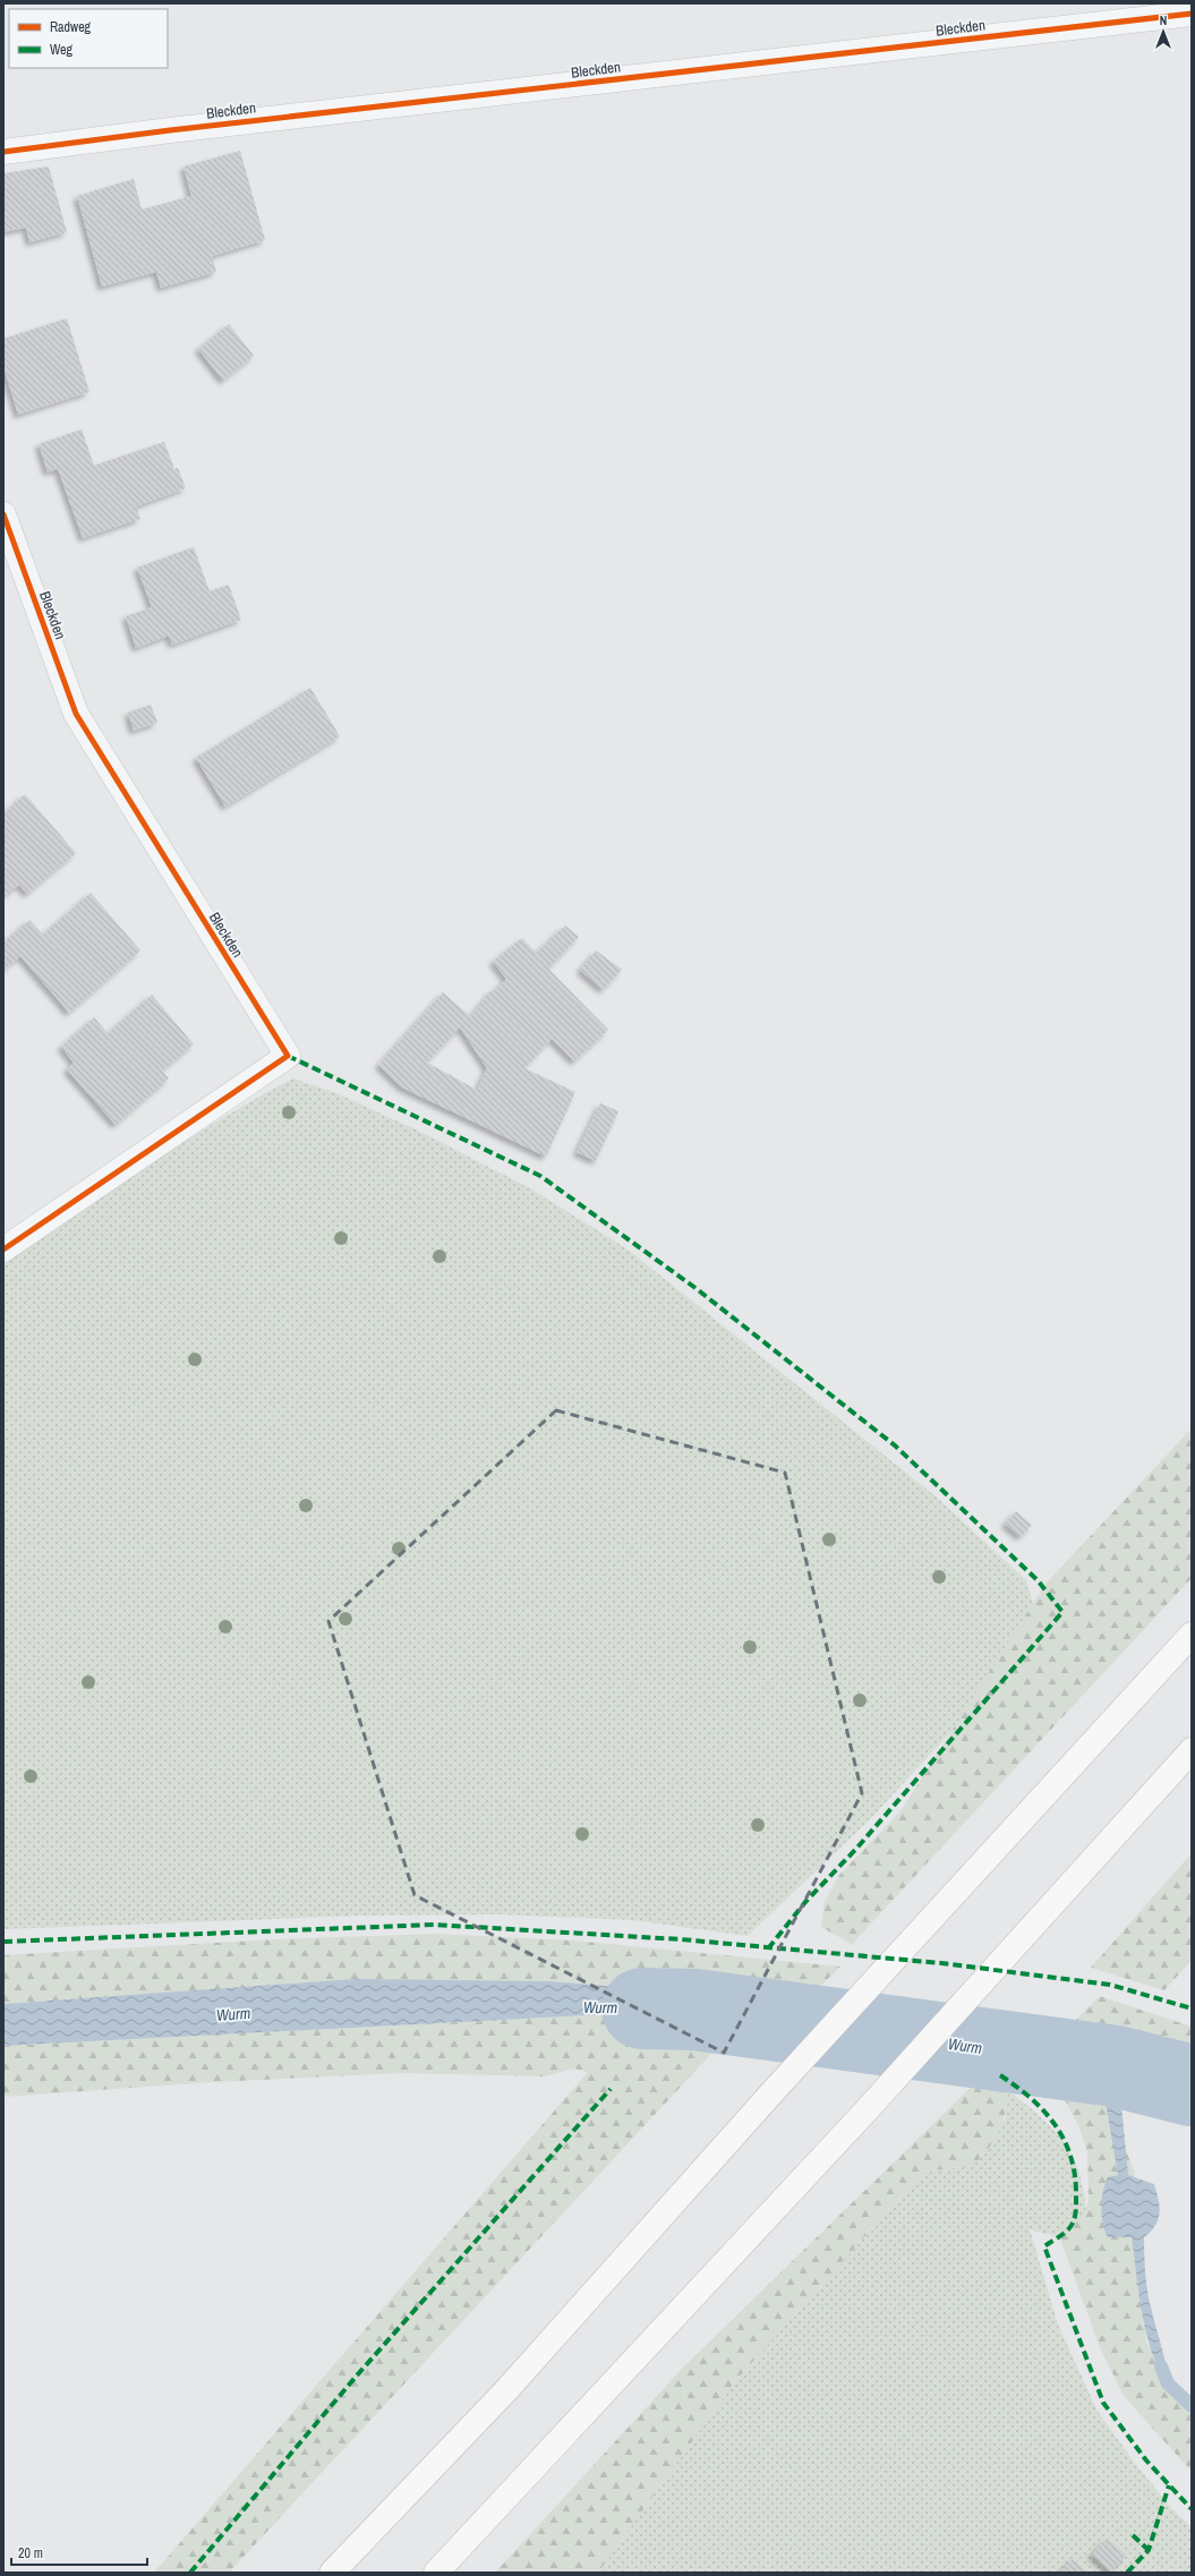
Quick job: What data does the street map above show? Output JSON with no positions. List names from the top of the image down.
{
  "streets": {
    "street": ["Bleckden"]
  },
  "water": ["Wurm"],
  "legend": ["Radweg", "Weg"],
  "scale_bar": "20 m",
  "north": "top"
}
